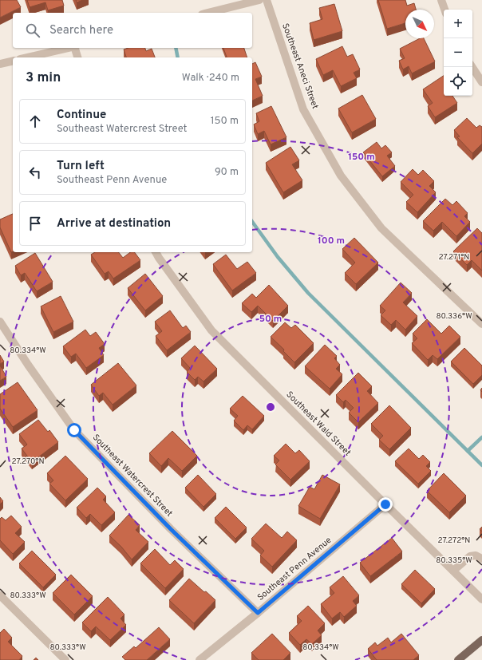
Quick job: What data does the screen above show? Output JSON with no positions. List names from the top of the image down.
{
  "streets": {
    "street": [
      "Southeast Aneci Street",
      "Southeast Wald Street",
      "Southeast Watercrest Street",
      "Southeast Penn Avenue"
    ]
  },
  "crossings": [
    ["Southeast Wald Street", "Southeast Penn Avenue"],
    ["Southeast Watercrest Street", "Southeast Penn Avenue"]
  ],
  "north": "bottom right",
  "page": {
    "map_buttons": ["+", "−"],
    "search": "Search here",
    "heading": ["3 min", "Walk · 240 m"],
    "list": [
      ["Continue", "Southeast Watercrest Street", "150 m"],
      ["Turn left", "Southeast Penn Avenue", "90 m"],
      "Arrive at destination"
    ]
  },
  "coordinates": [
    "27.271°N",
    "80.336°W",
    "80.334°W",
    "27.270°N",
    "27.272°N",
    "80.335°W",
    "80.333°W"
  ],
  "rings": ["150 m", "100 m", "50 m"]
}
